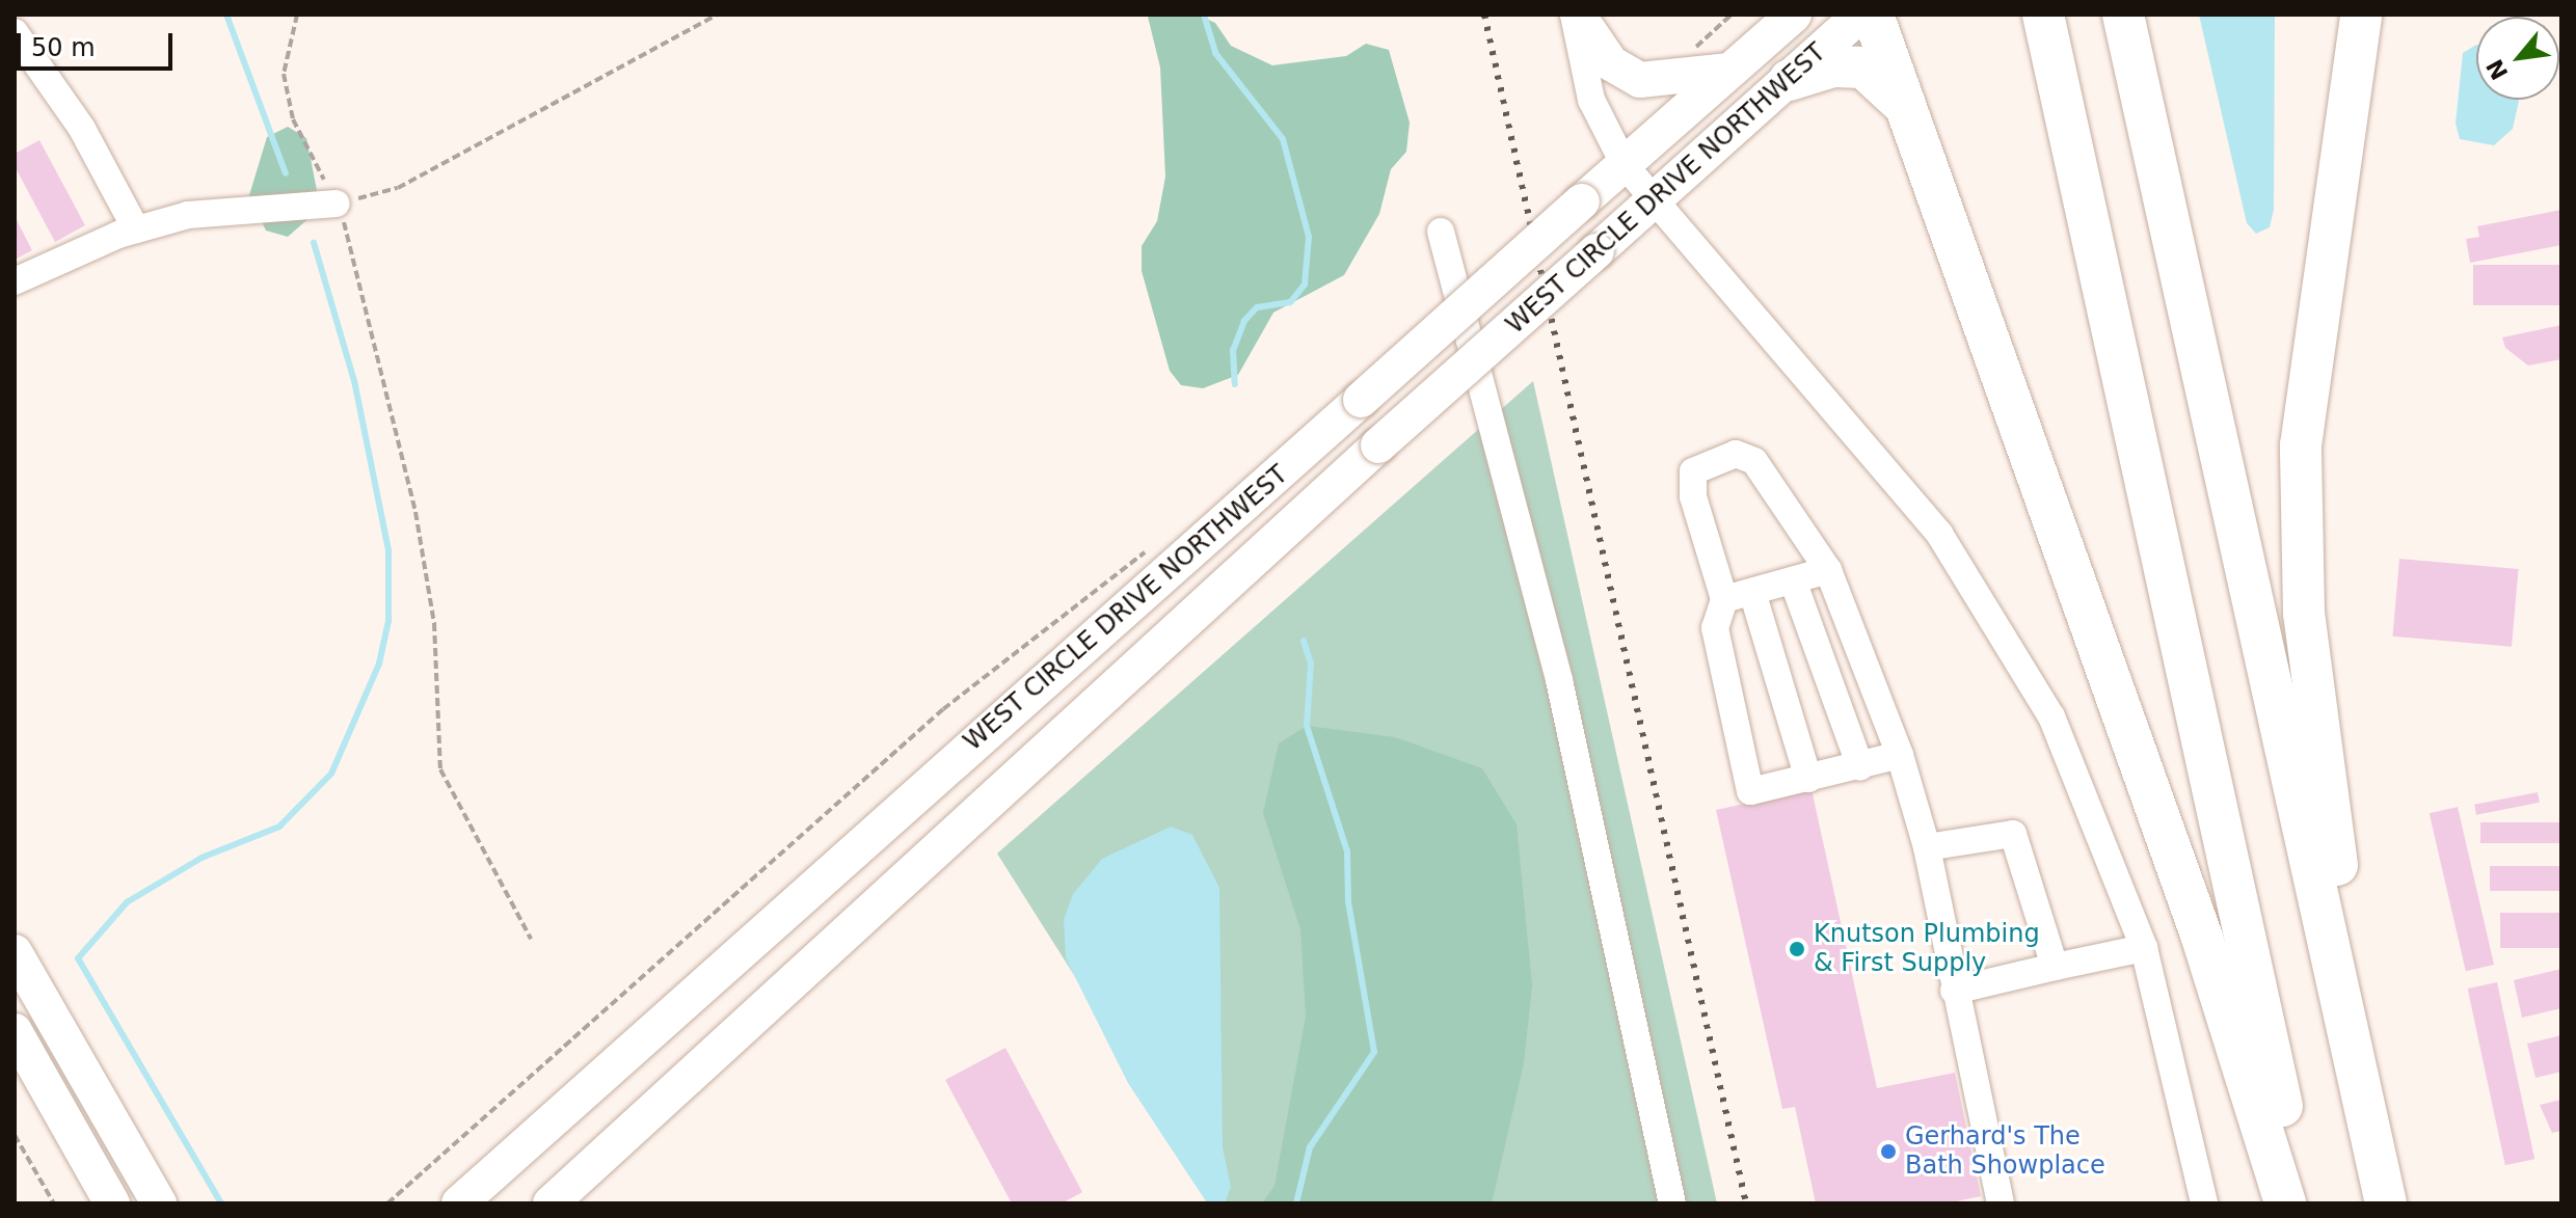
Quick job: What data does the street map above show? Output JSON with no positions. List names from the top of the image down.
{
  "streets": {
    "main road": ["WEST CIRCLE DRIVE NORTHWEST"]
  },
  "places": ["Knutson Plumbing & First Supply", "Gerhard's The Bath Showplace"],
  "scale_bar": "50 m",
  "north": "bottom left"
}
